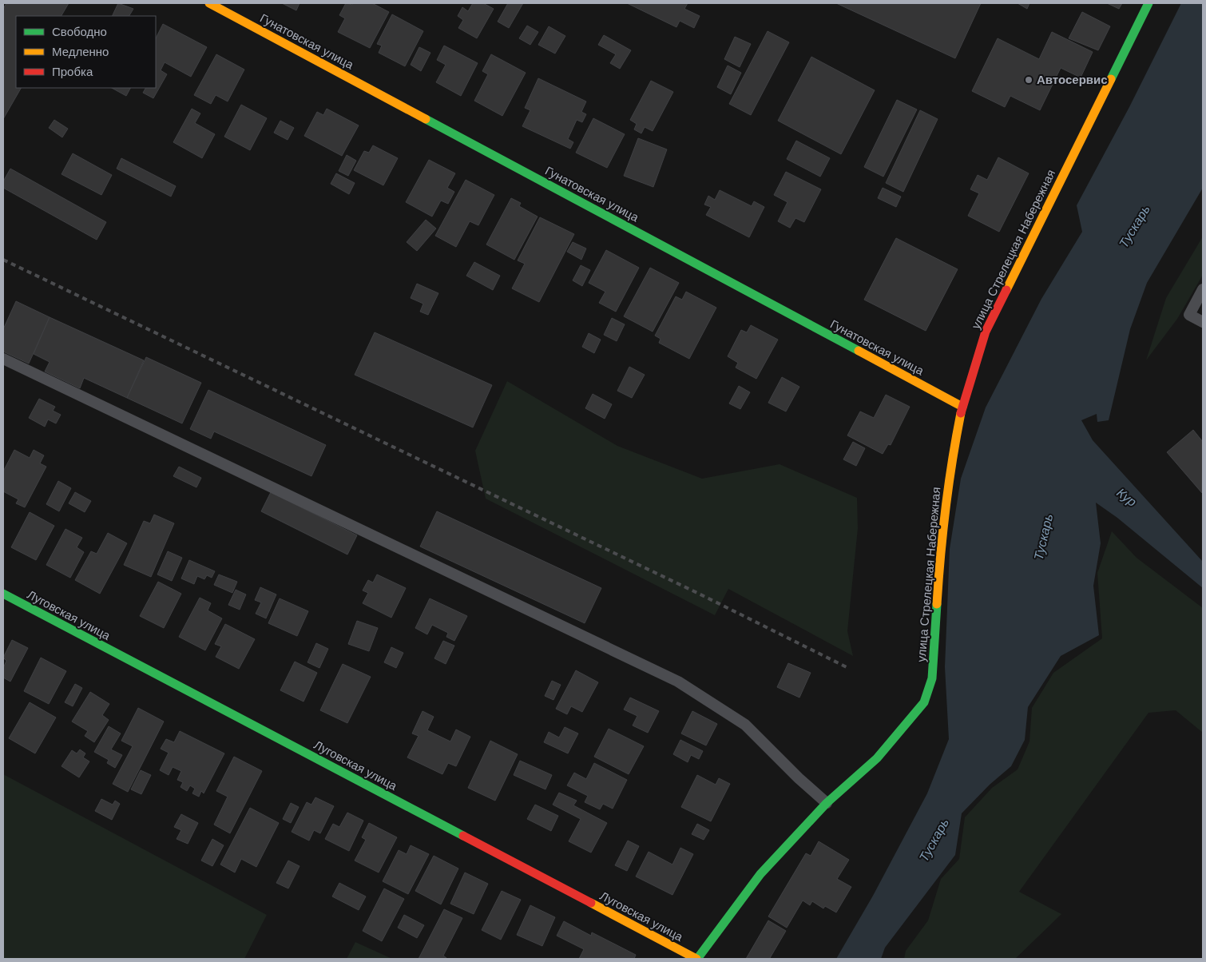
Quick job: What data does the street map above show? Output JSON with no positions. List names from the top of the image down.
{
  "streets": {
    "street": ["Гунатовская улица", "улица Стрелецкая Набережная", "Луговская улица"]
  },
  "crossings": [
    ["Гунатовская улица", "улица Стрелецкая Набережная"],
    ["улица Стрелецкая Набережная", "Луговская улица"]
  ],
  "water": ["Тускарь", "Кур"],
  "places": ["Автосервис"],
  "legend": ["Свободно", "Медленно", "Пробка"]
}
